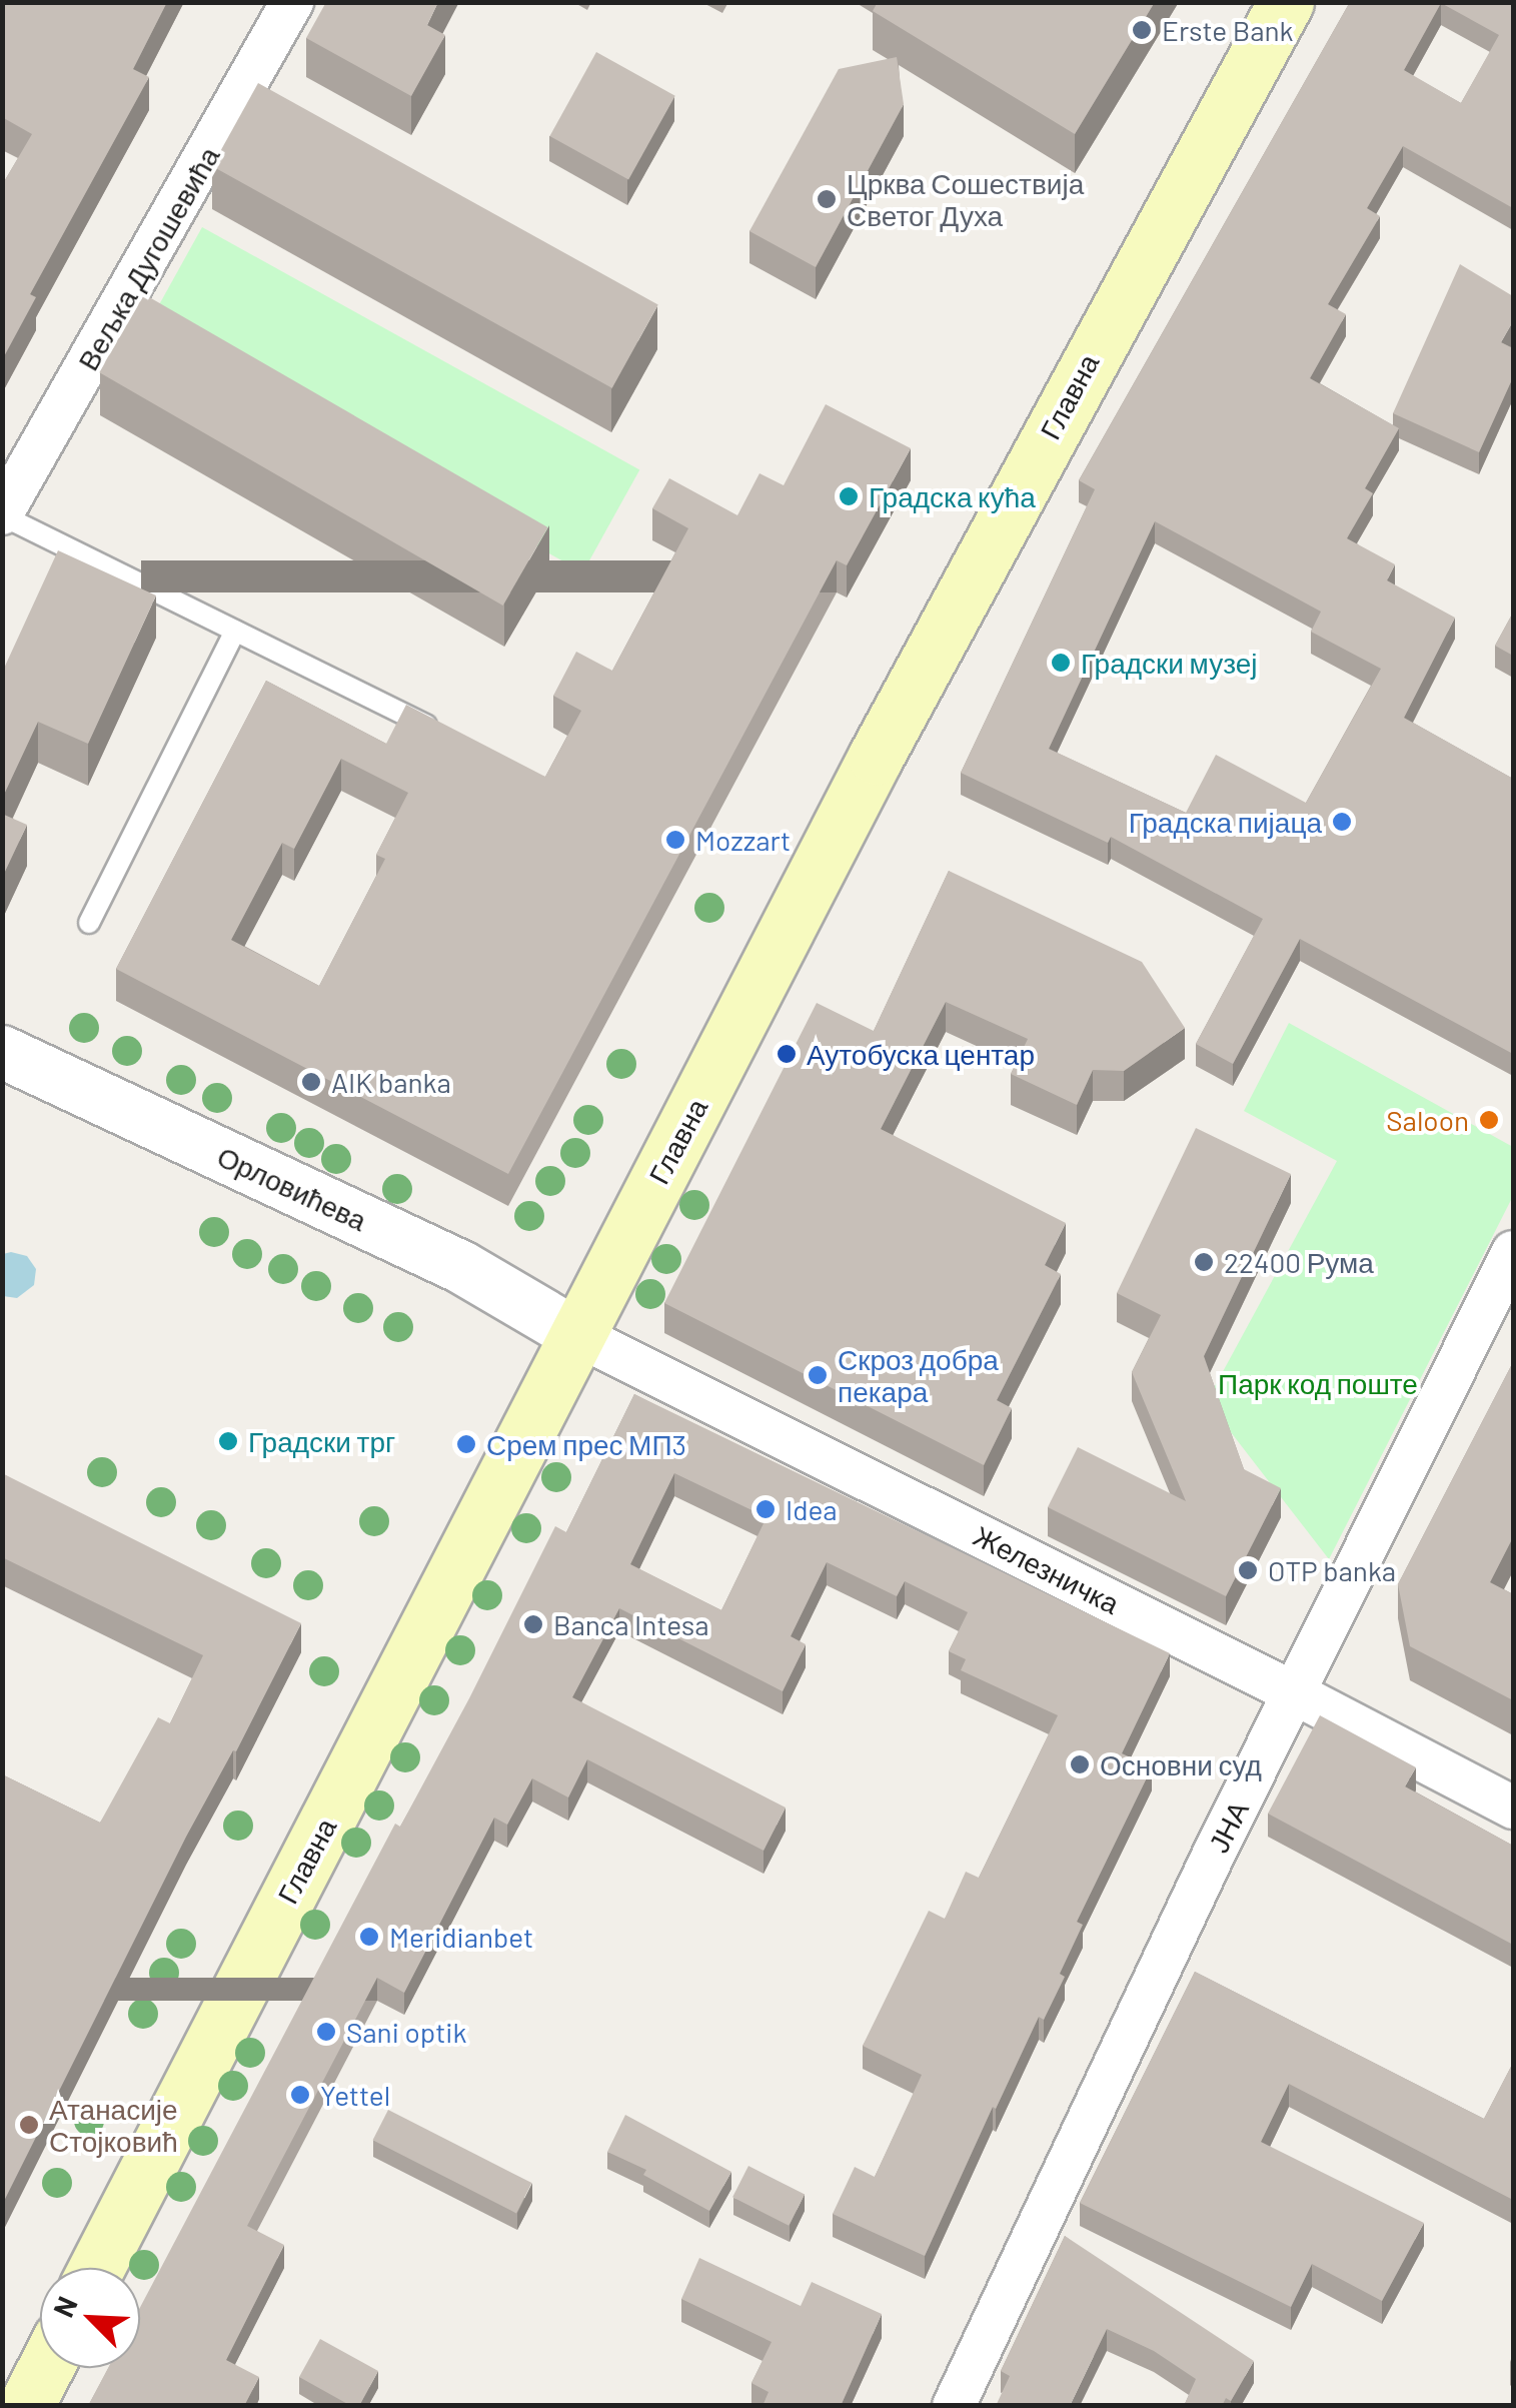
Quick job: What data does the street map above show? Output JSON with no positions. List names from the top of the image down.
{
  "streets": {
    "main road": ["Главна"],
    "street": [
      "Вељка Дугошевића",
      "Орловићева",
      "Железничка",
      "ЈНА"
    ]
  },
  "crossings": [
    ["Главна", "Орловићева"],
    ["Главна", "Железничка"],
    ["Орловићева", "Железничка"],
    ["Железничка", "ЈНА"]
  ],
  "parks": ["Парк код поште"],
  "places": [
    "Erste Bank",
    "Црква Сошествија Светог Духа",
    "Градска кућа",
    "Градски музеј",
    "Градска пијаца",
    "Mozzart",
    "Аутобуска центар",
    "AIK banka",
    "Saloon",
    "22400 Рума",
    "Скроз добра пекара",
    "Градски трг",
    "Срем прес МП3",
    "Idea",
    "OTP banka",
    "Banca Intesa",
    "Основни суд",
    "Meridianbet",
    "Sani optik",
    "Yettel",
    "Атанасије Стојковић"
  ],
  "north": "top left"
}
